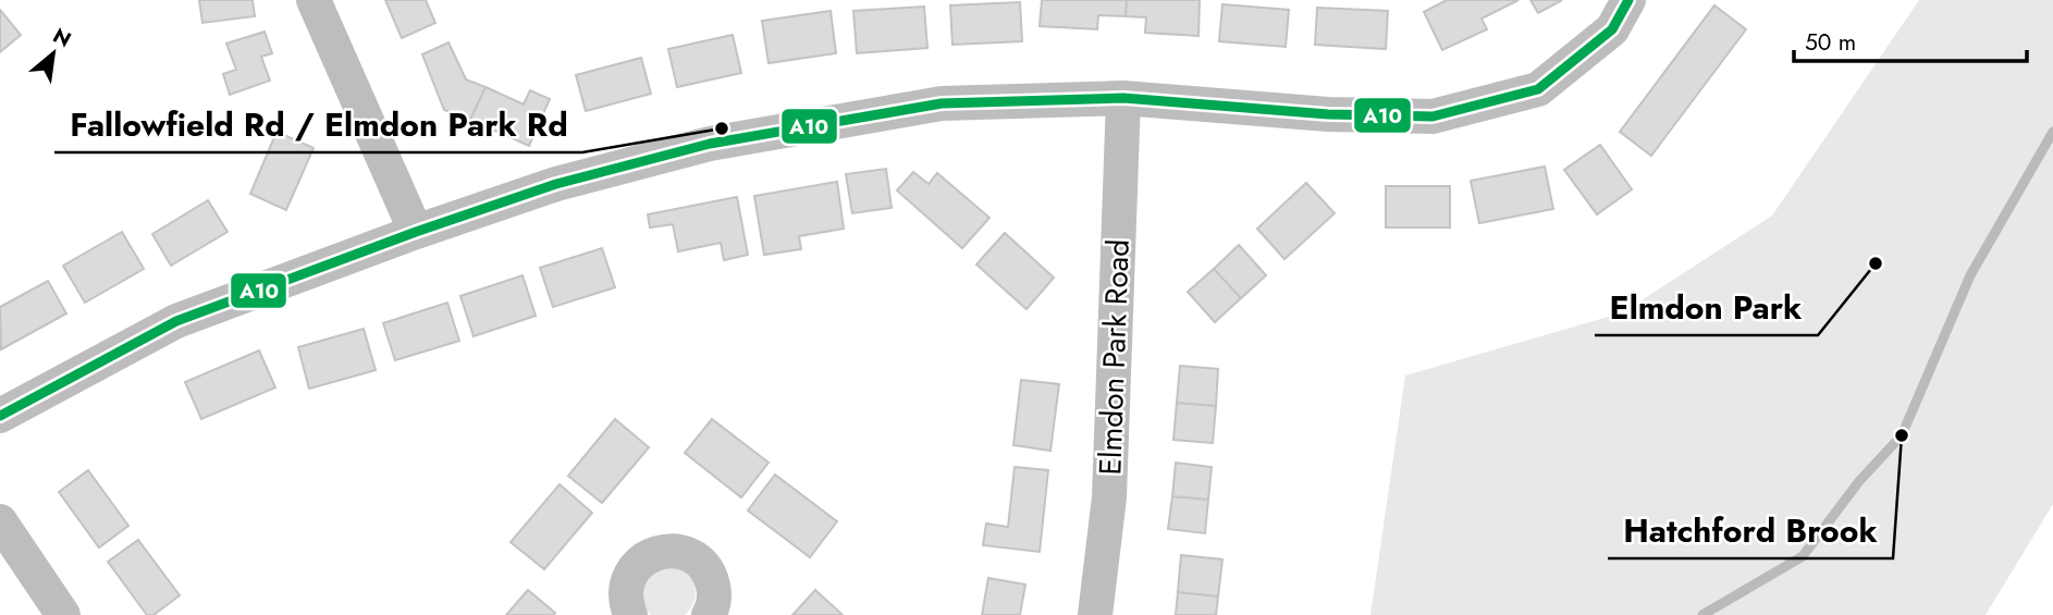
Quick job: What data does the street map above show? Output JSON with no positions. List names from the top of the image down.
{
  "streets": {
    "street": ["Elmdon Park Road"]
  },
  "places": ["Fallowfield Rd / Elmdon Park Rd", "Elmdon Park", "Hatchford Brook"],
  "lines": ["transit line A10"],
  "scale_bar": "50 m",
  "north": "top right"
}
